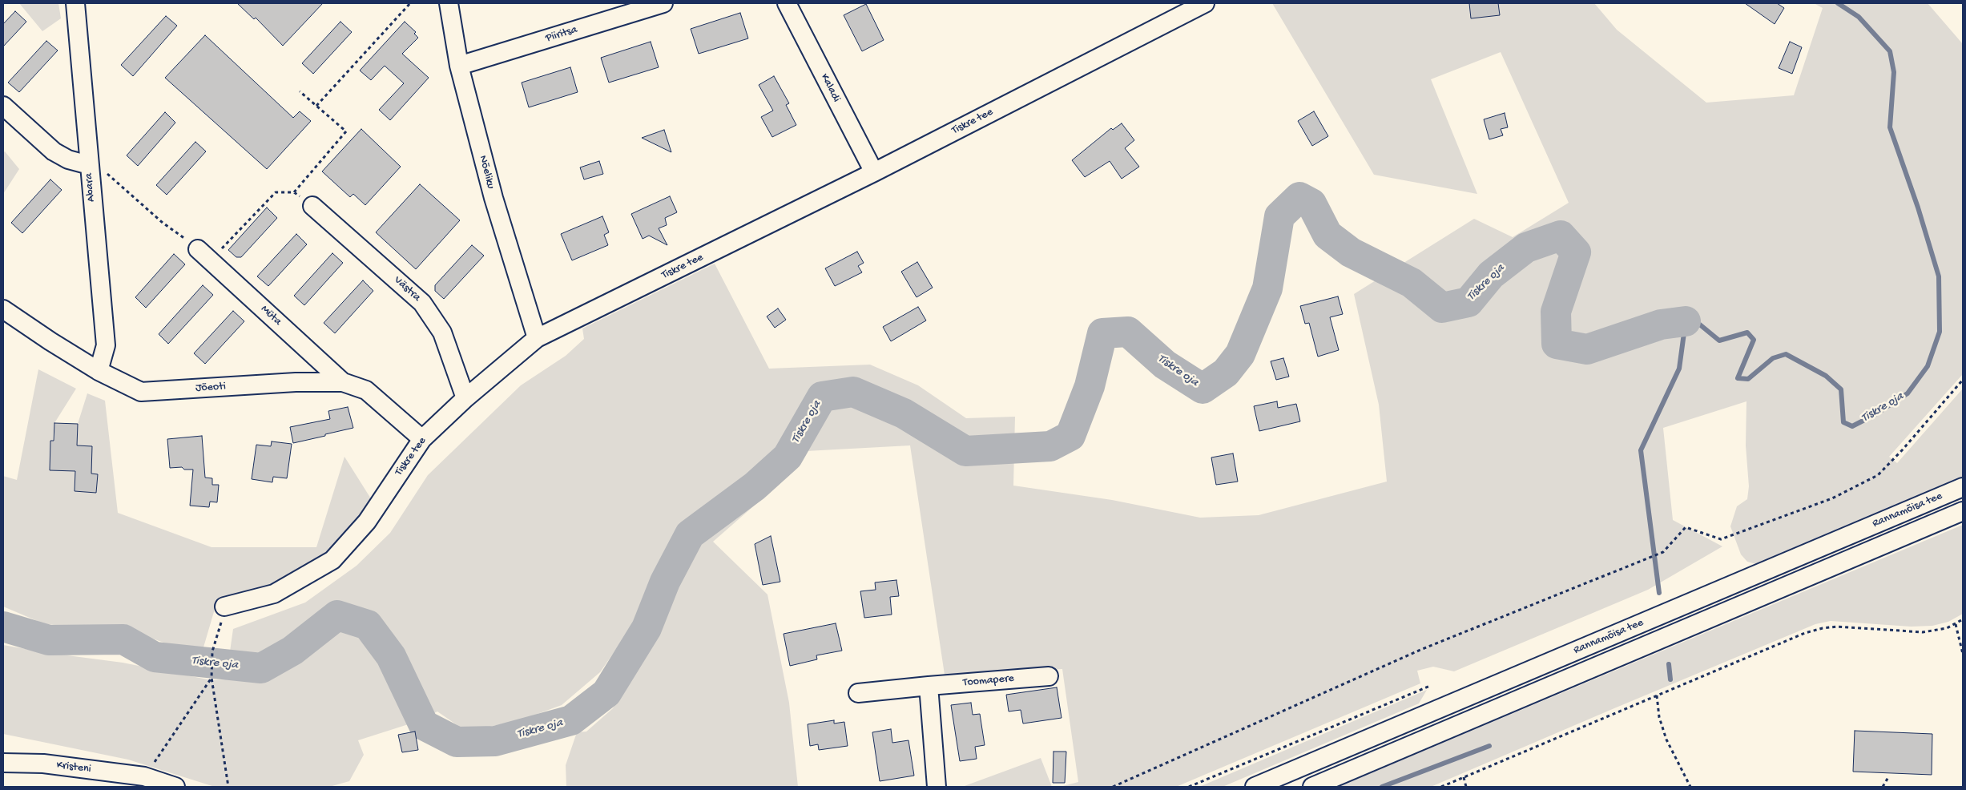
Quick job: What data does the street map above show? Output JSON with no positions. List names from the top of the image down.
{
  "streets": {
    "street": [
      "Piiritsa",
      "Kaladi",
      "Tiskre tee",
      "Nõeliku",
      "Abara",
      "Västra",
      "Müta",
      "Jõeoti",
      "Rannamõisa tee",
      "Toomapere",
      "Kristeni"
    ]
  },
  "crossings": [
    ["Piiritsa", "Nõeliku"],
    ["Kaladi", "Tiskre tee"],
    ["Tiskre tee", "Nõeliku"],
    ["Tiskre tee", "Västra"],
    ["Tiskre tee", "Jõeoti"],
    ["Abara", "Jõeoti"],
    ["Müta", "Jõeoti"]
  ],
  "water": ["Tiskre oja"]
}
